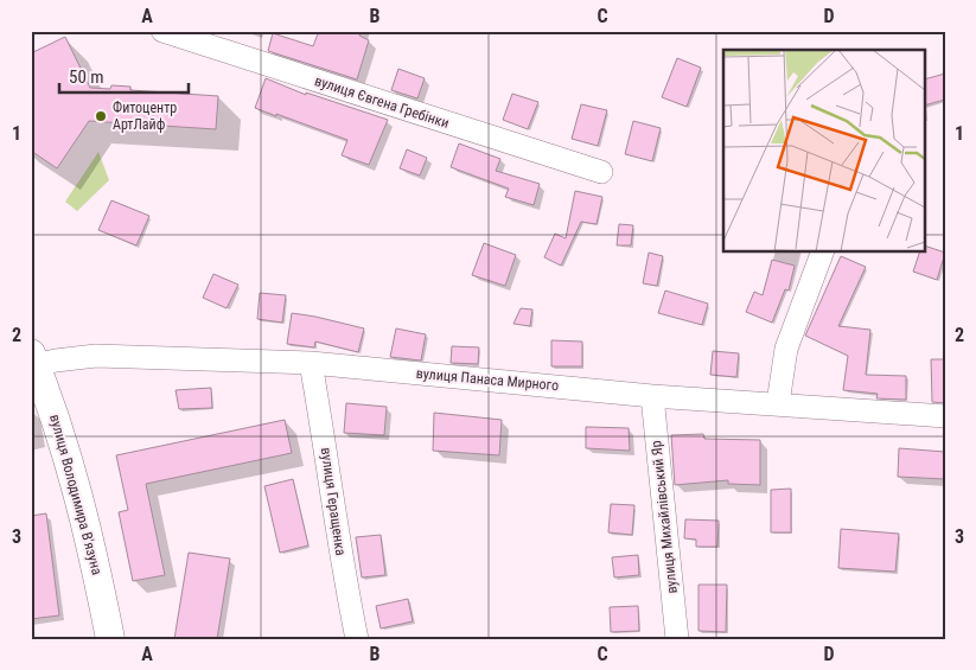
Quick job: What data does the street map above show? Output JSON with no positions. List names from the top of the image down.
{
  "streets": {
    "main road": ["вулиця Володимира В'язуна"],
    "street": [
      "вулиця Євгена Гребінки",
      "вулиця Панаса Мирного",
      "вулиця Геращенка",
      "вулиця Михайлівський Яр"
    ]
  },
  "crossings": [
    ["вулиця Панаса Мирного", "вулиця Володимира В'язуна"],
    ["вулиця Панаса Мирного", "вулиця Геращенка"],
    ["вулиця Панаса Мирного", "вулиця Михайлівський Яр"]
  ],
  "places": ["Фитоцентр АртЛайф"],
  "scale_bar": "50 m",
  "grid": {
    "columns": [
      "A",
      "B",
      "C",
      "D"
    ],
    "rows": ["1", "2", "3"]
  }
}
